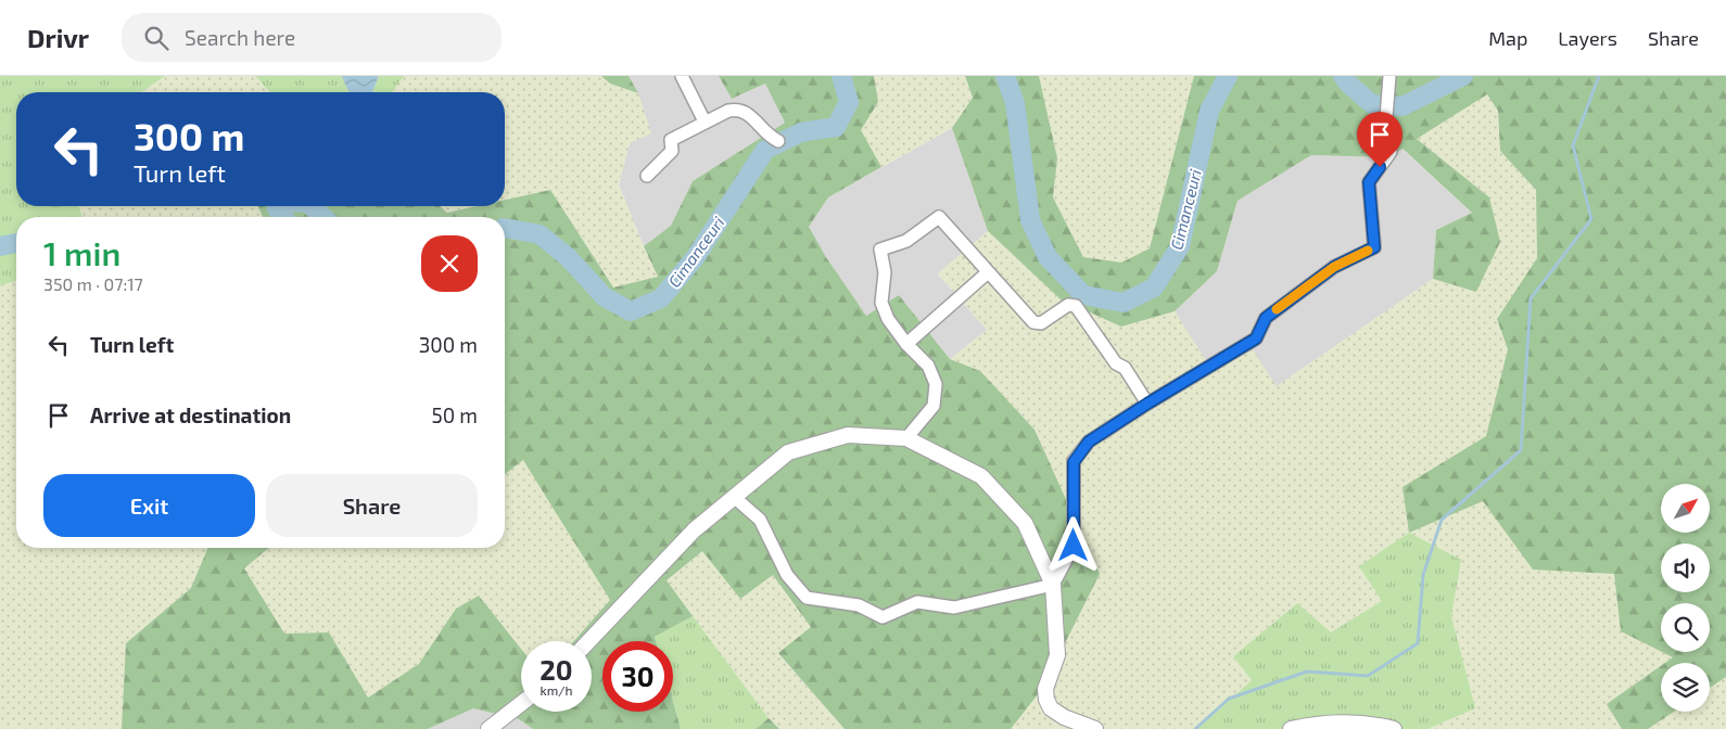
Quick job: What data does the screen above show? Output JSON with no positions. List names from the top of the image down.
{
  "water": ["Cimanceuri"],
  "north": "top right",
  "page": {
    "header": "Drivr",
    "search": "Search here",
    "nav": ["Map", "Layers", "Share"],
    "turn": ["300 m", "Turn left"],
    "heading": ["1 min", "350 m · 07:17"],
    "list": [
      {
        "name": "Turn left",
        "value": "300 m"
      },
      {
        "name": "Arrive at destination",
        "value": "50 m"
      }
    ],
    "buttons": ["Exit", "Share"],
    "speed": "20 km/h",
    "limit": "30"
  }
}
